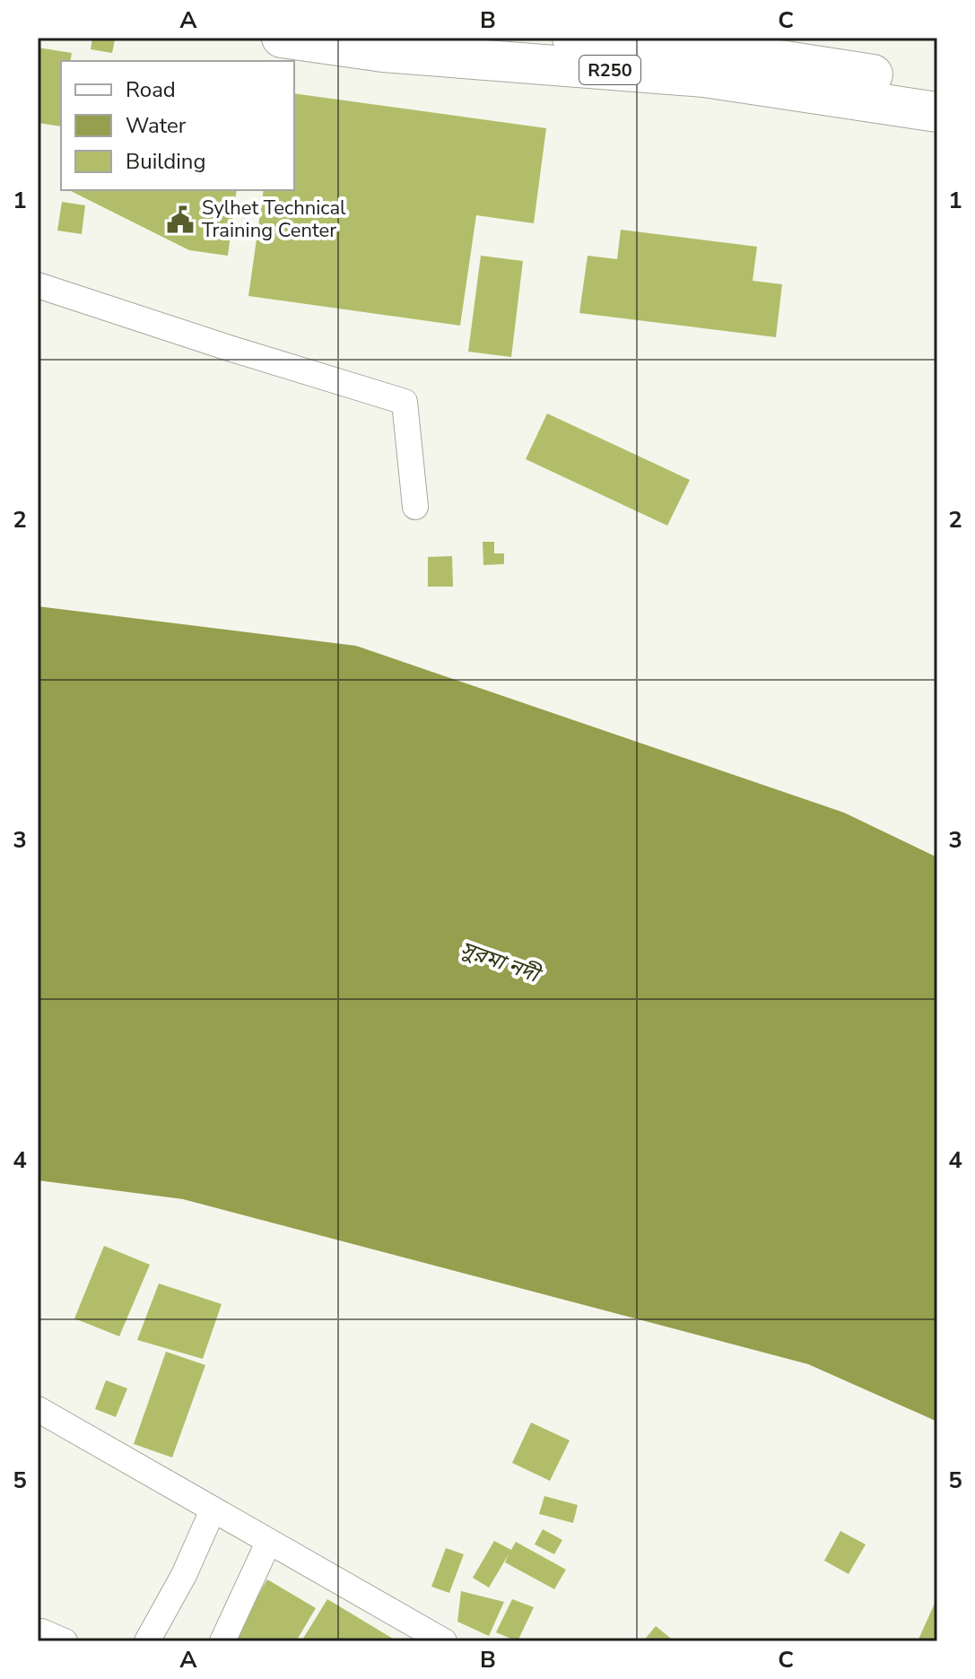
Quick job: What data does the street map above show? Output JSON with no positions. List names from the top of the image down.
{
  "streets": {
    "main road": ["R250"]
  },
  "water": ["সুরমা নদী"],
  "places": {
    "public building": ["Sylhet Technical Training Center"]
  },
  "legend": ["Road", "Water", "Building"],
  "grid": {
    "columns": ["A", "B", "C"],
    "rows": [
      "1",
      "2",
      "3",
      "4",
      "5"
    ]
  }
}
